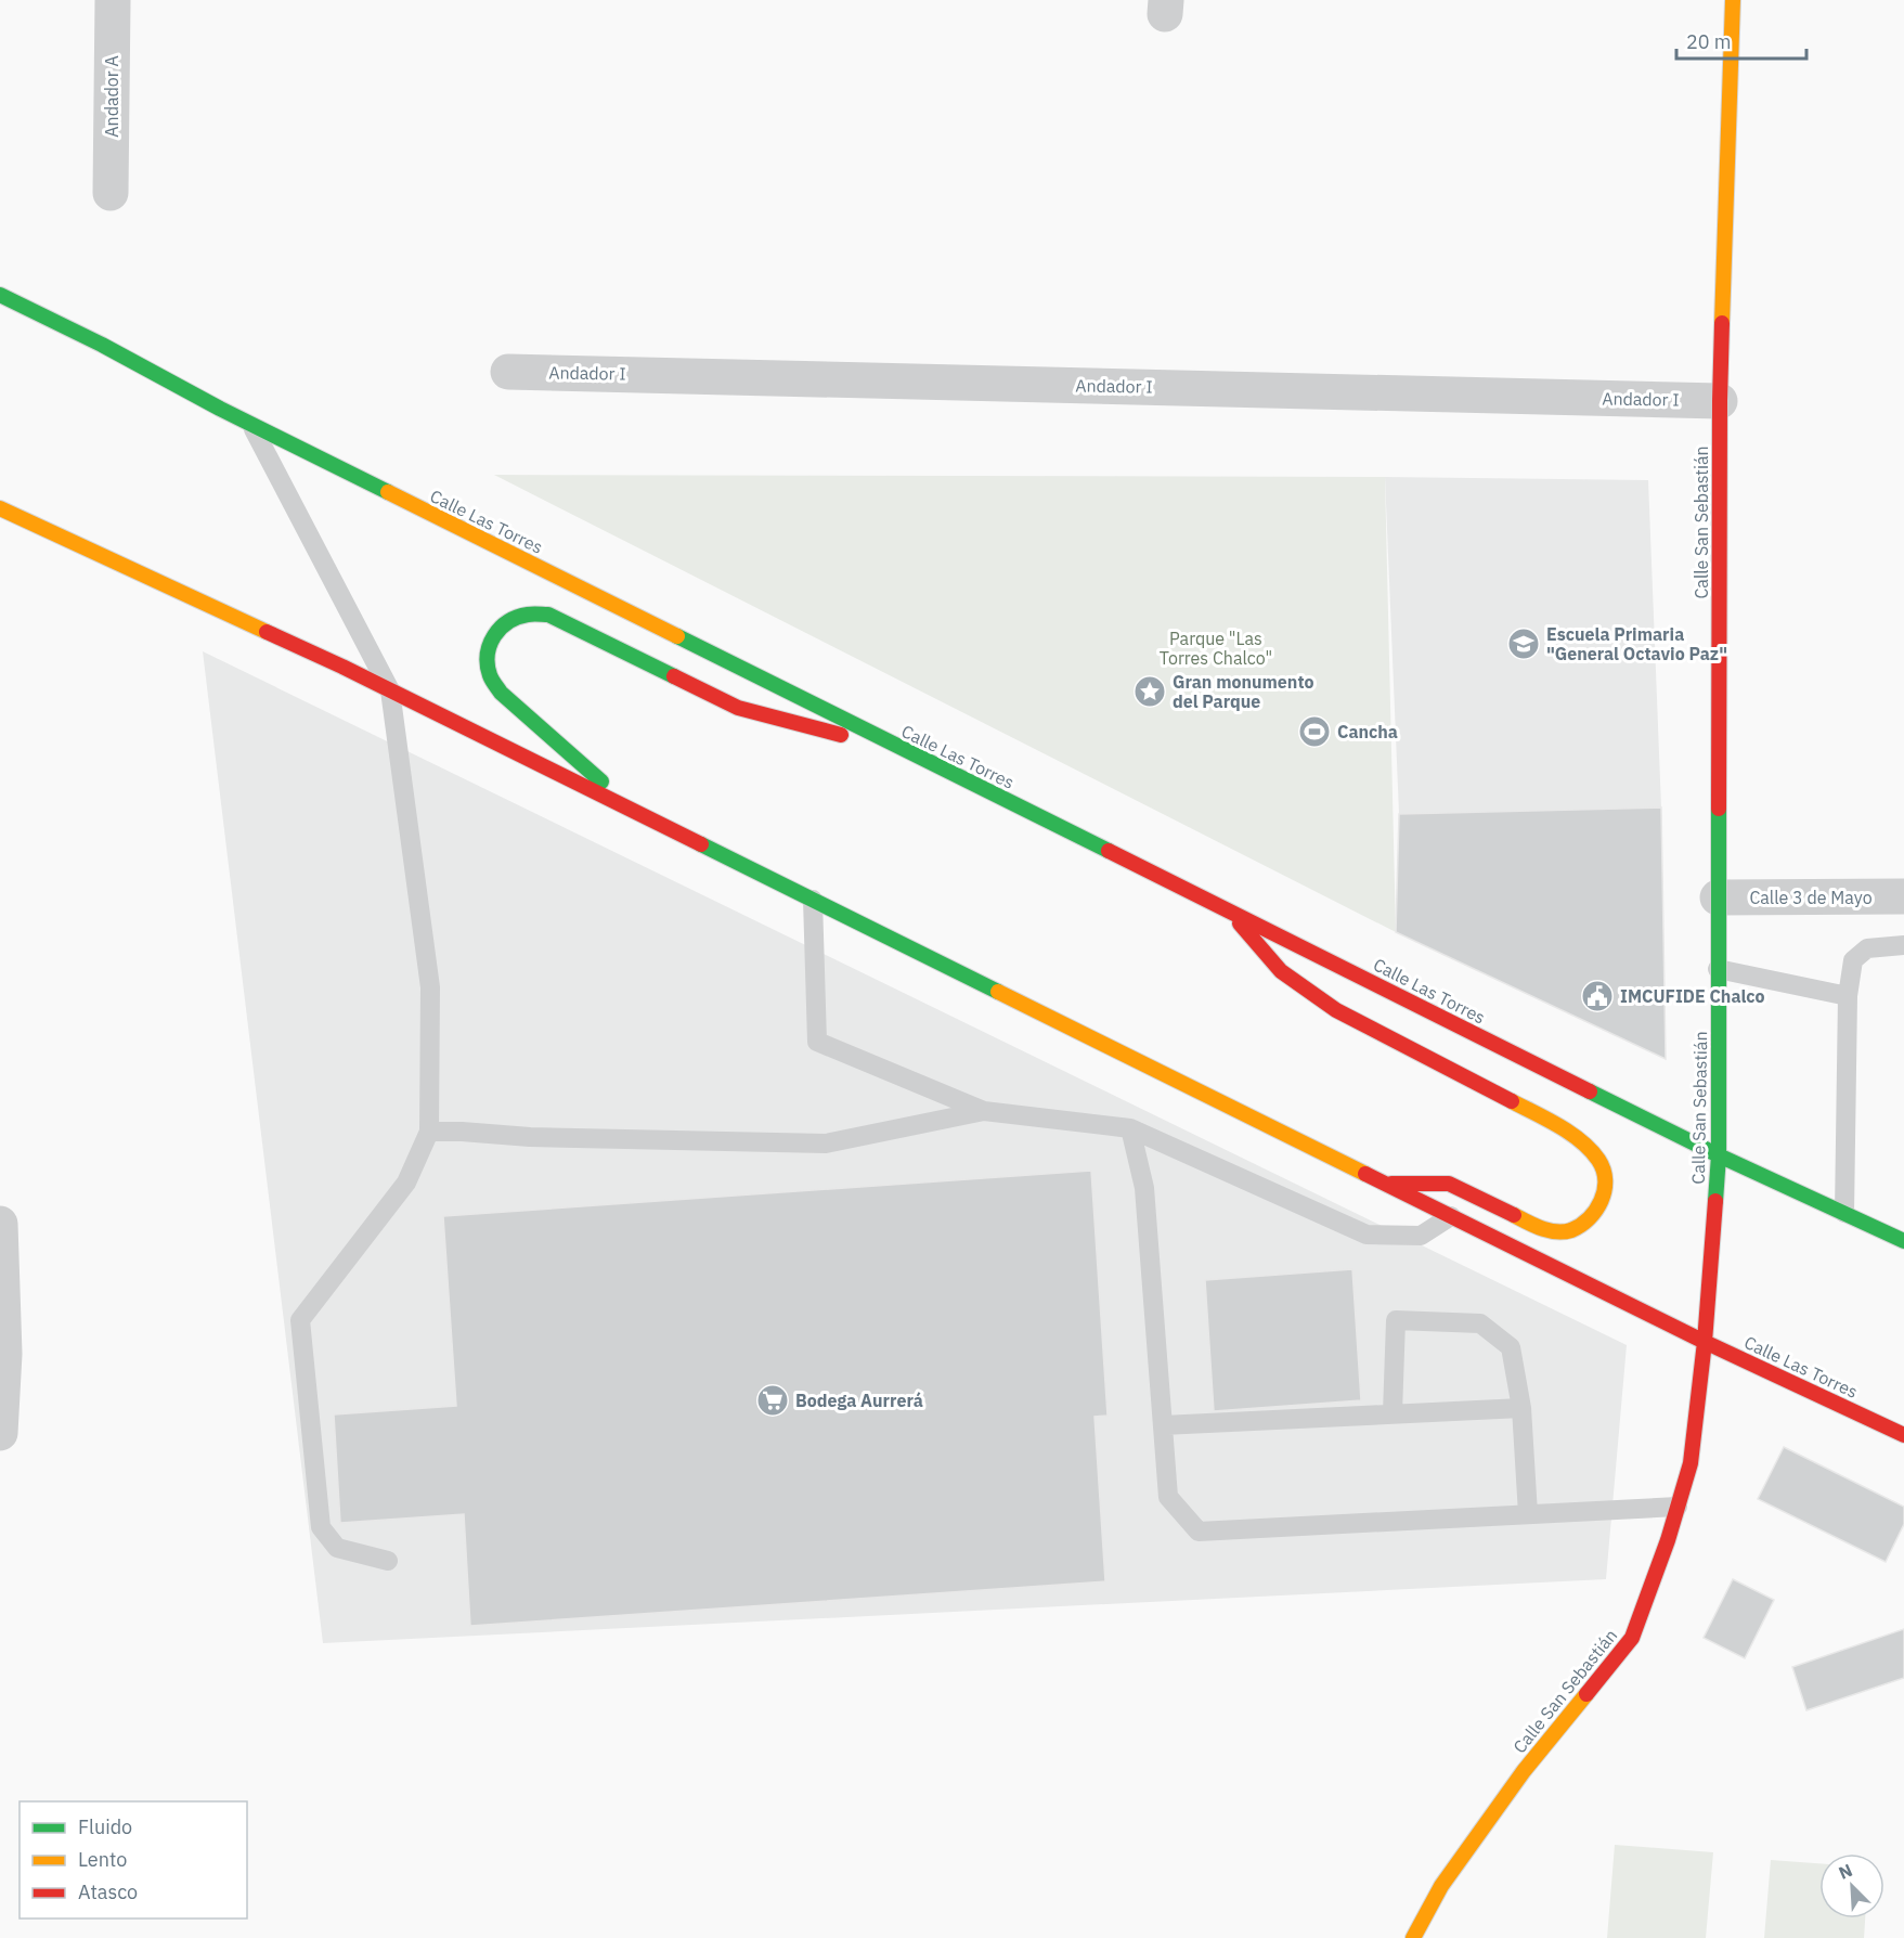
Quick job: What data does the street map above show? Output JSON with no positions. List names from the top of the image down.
{
  "streets": {
    "main road": ["Calle Las Torres", "Calle San Sebastián"],
    "street": ["Andador A", "Andador I", "Calle 3 de Mayo"]
  },
  "crossings": [
    ["Andador I", "Calle San Sebastián"],
    ["Calle Las Torres", "Calle San Sebastián"],
    ["Calle San Sebastián", "Calle 3 de Mayo"]
  ],
  "parks": ["Parque \"Las Torres Chalco\""],
  "places": {
    "school or university": ["Escuela Primaria \"General Octavio Paz\""],
    "place": ["Gran monumento del Parque"],
    "sports": ["Cancha"],
    "public building": ["IMCUFIDE Chalco"],
    "supermarket": ["Bodega Aurrerá"]
  },
  "legend": ["Fluido", "Lento", "Atasco"],
  "scale_bar": "20 m",
  "north": "top left"
}
